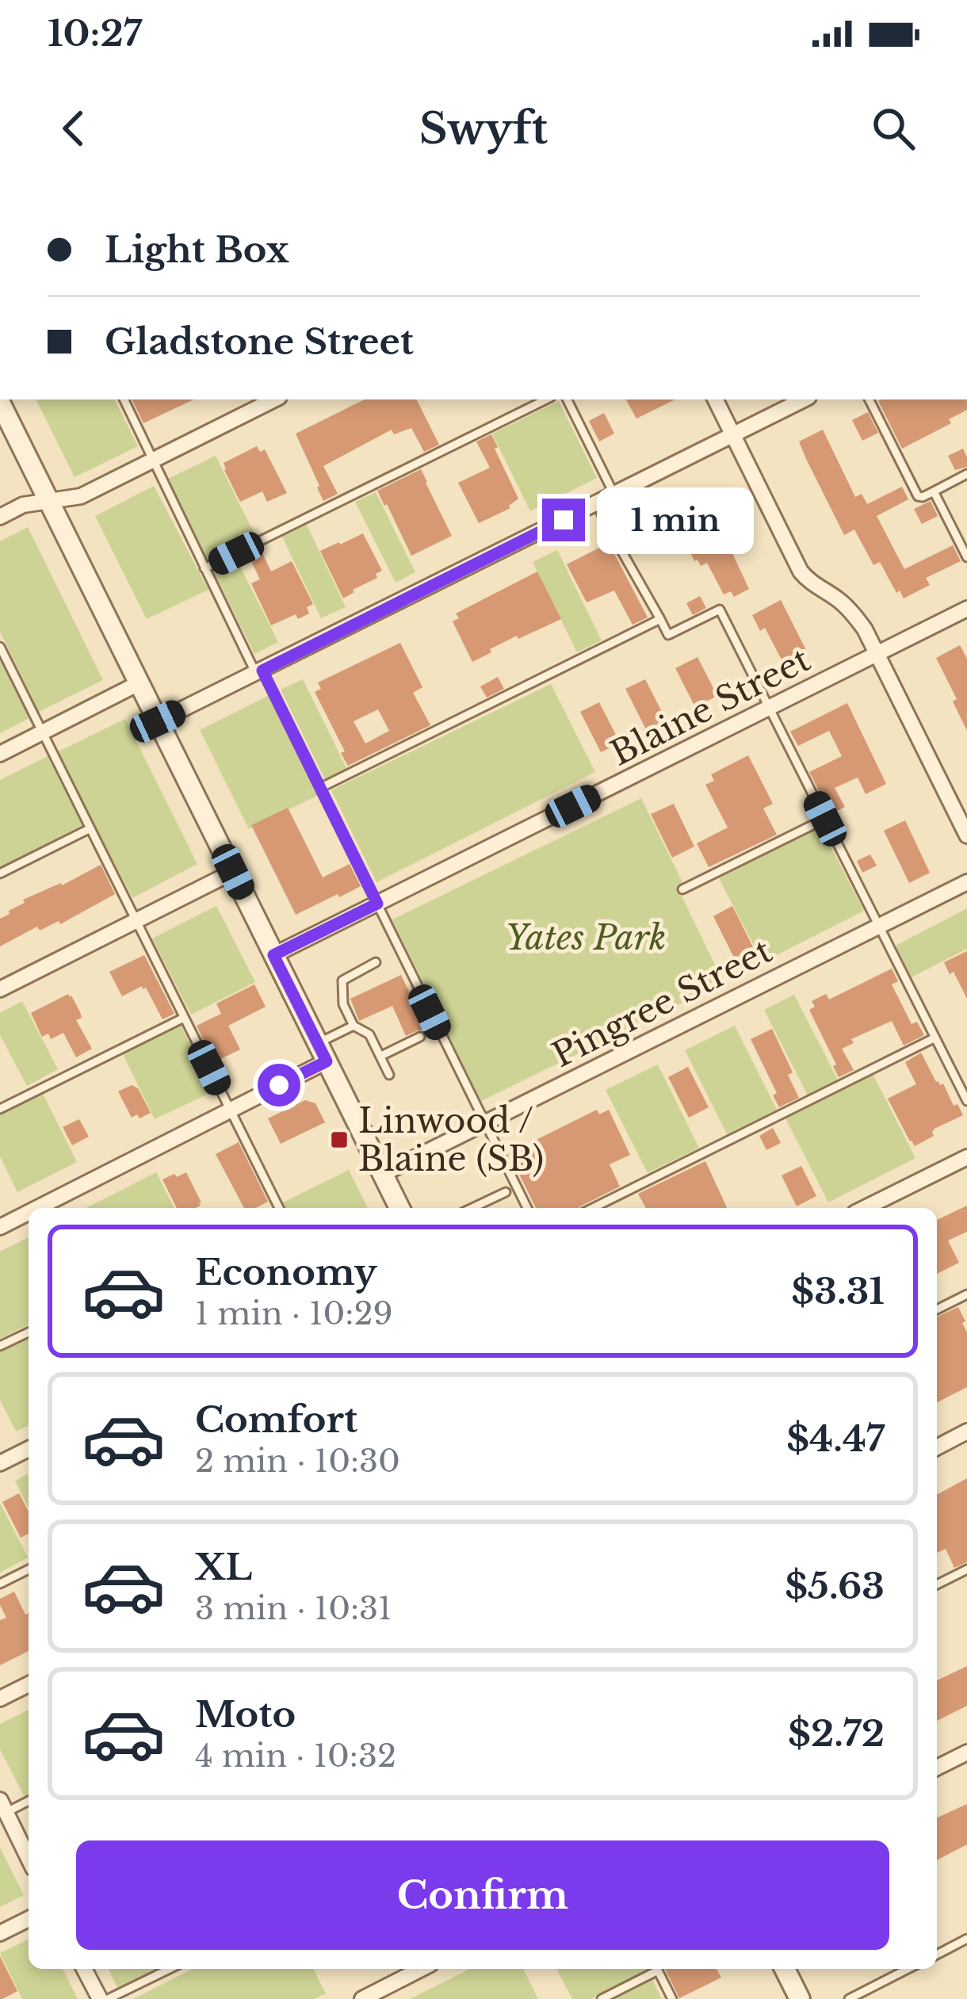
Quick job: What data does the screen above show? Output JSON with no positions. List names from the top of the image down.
{
  "streets": {
    "street": ["Blaine Street", "Pingree Street"]
  },
  "parks": ["Yates Park"],
  "places": {
    "transit": ["Linwood / Blaine (SB)"]
  },
  "page": {
    "status": "10:27",
    "header": "Swyft",
    "banner": ["Light Box", "Gladstone Street"],
    "bubble": "1 min",
    "list": [
      {
        "name": "Economy",
        "note": "1 min · 10:29",
        "value": "$3.31"
      },
      {
        "name": "Comfort",
        "note": "2 min · 10:30",
        "value": "$4.47"
      },
      {
        "name": "XL",
        "note": "3 min · 10:31",
        "value": "$5.63"
      },
      {
        "name": "Moto",
        "note": "4 min · 10:32",
        "value": "$2.72"
      }
    ],
    "buttons": "Confirm"
  }
}
